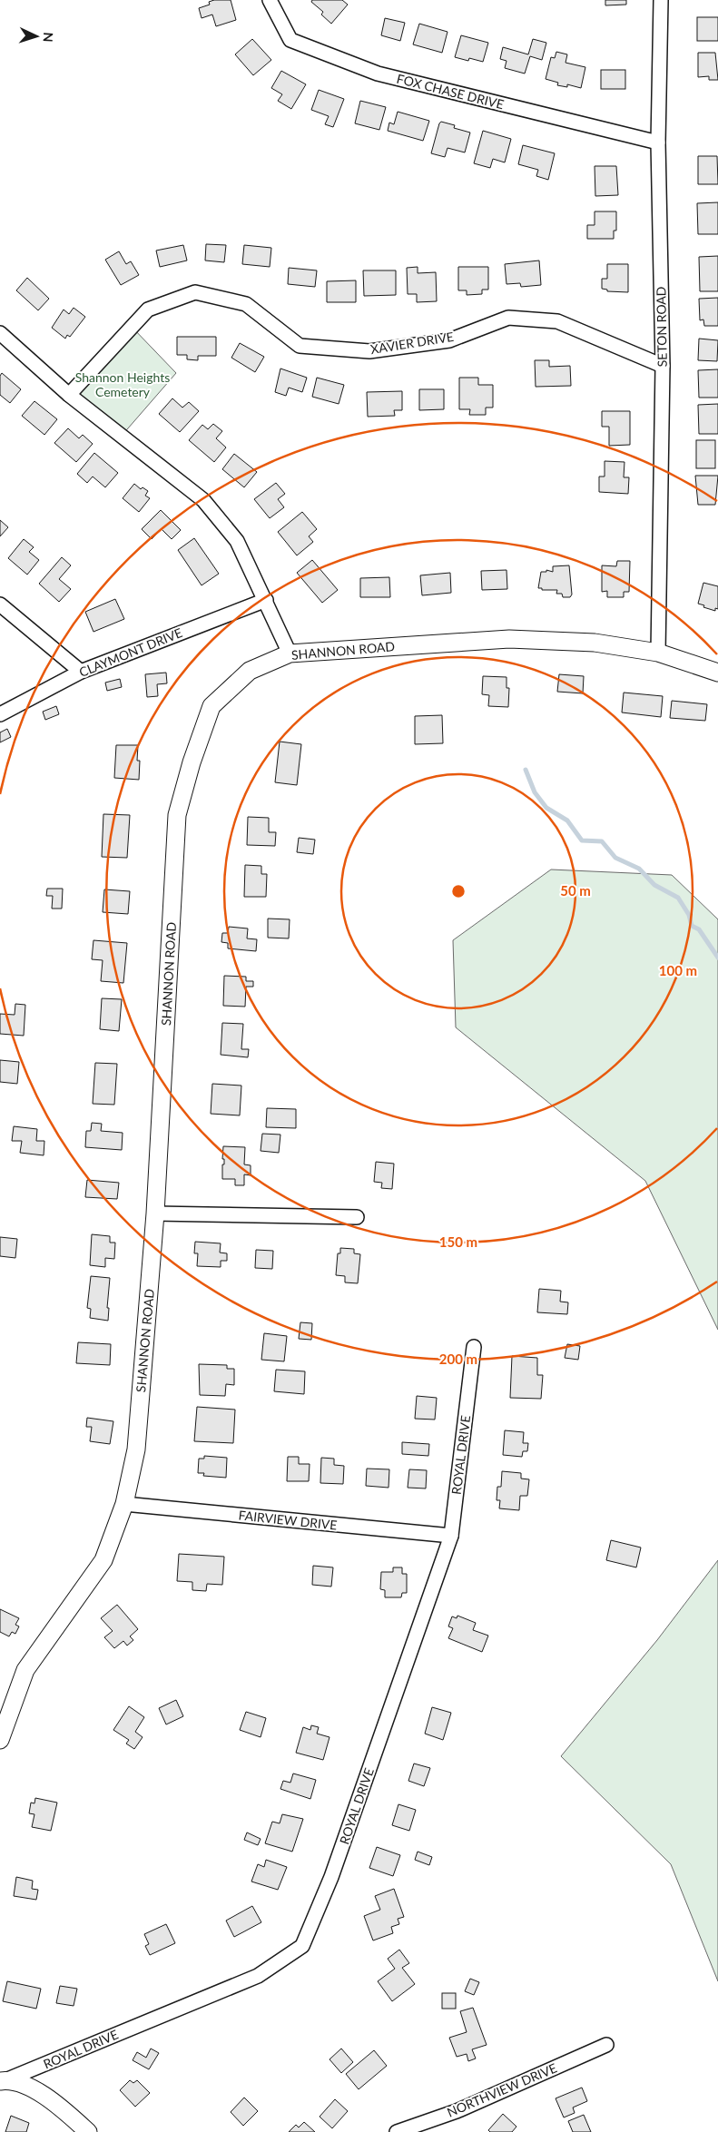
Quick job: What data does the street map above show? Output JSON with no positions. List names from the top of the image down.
{
  "streets": {
    "street": [
      "FOX CHASE DRIVE",
      "SETON ROAD",
      "XAVIER DRIVE",
      "SHANNON ROAD",
      "CLAYMONT DRIVE",
      "ROYAL DRIVE",
      "FAIRVIEW DRIVE",
      "NORTHVIEW DRIVE"
    ]
  },
  "crossings": [
    ["FOX CHASE DRIVE", "SETON ROAD"],
    ["SETON ROAD", "XAVIER DRIVE"],
    ["SETON ROAD", "SHANNON ROAD"],
    ["SHANNON ROAD", "FAIRVIEW DRIVE"],
    ["ROYAL DRIVE", "FAIRVIEW DRIVE"]
  ],
  "parks": ["Shannon Heights Cemetery"],
  "north": "right",
  "rings": [
    "50 m",
    "100 m",
    "150 m",
    "200 m"
  ]
}
